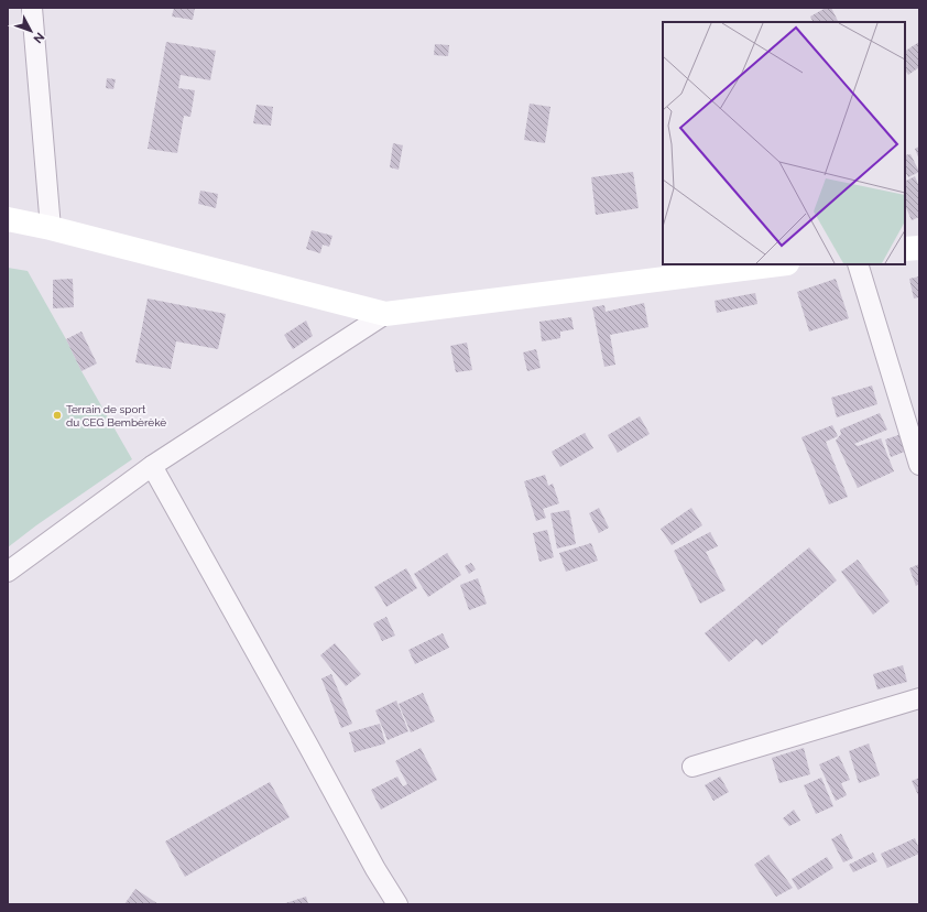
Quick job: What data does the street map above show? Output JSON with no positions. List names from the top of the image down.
{
  "places": ["Terrain de sport du CEG Bembèrèkè"],
  "north": "bottom right"
}
